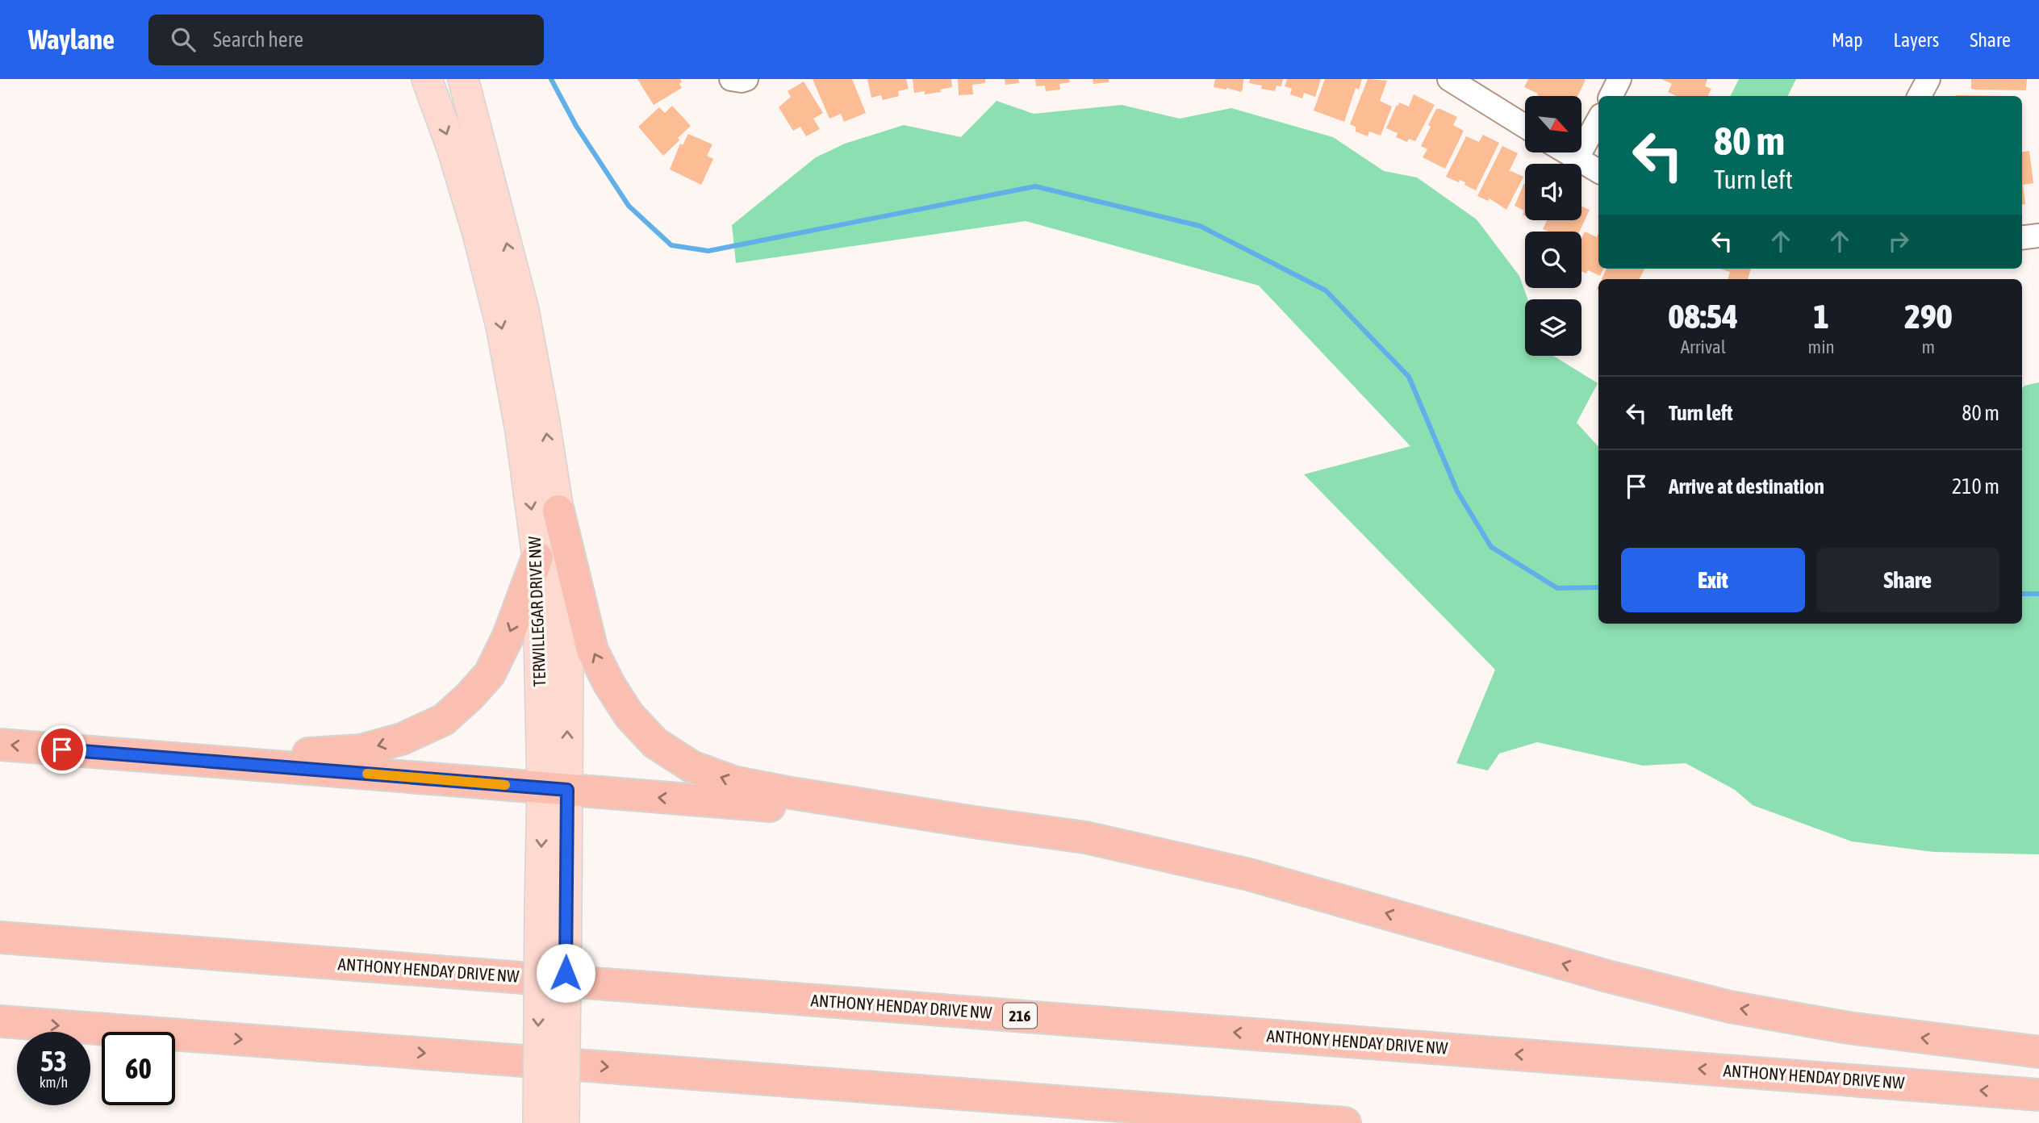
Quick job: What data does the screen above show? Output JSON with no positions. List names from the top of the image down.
{
  "streets": {
    "highway": ["ANTHONY HENDAY DRIVE NW", "216"],
    "main road": ["TERWILLEGAR DRIVE NW"]
  },
  "north": "bottom right",
  "page": {
    "header": "Waylane",
    "search": "Search here",
    "nav": ["Map", "Layers", "Share"],
    "turn": ["80 m", "Turn left"],
    "eta": [
      "08:54",
      "Arrival",
      "1",
      "min",
      "290",
      "m"
    ],
    "list": [
      {
        "name": "Turn left",
        "value": "80 m"
      },
      {
        "name": "Arrive at destination",
        "value": "210 m"
      }
    ],
    "buttons": ["Exit", "Share"],
    "speed": "53 km/h",
    "limit": "60"
  }
}
